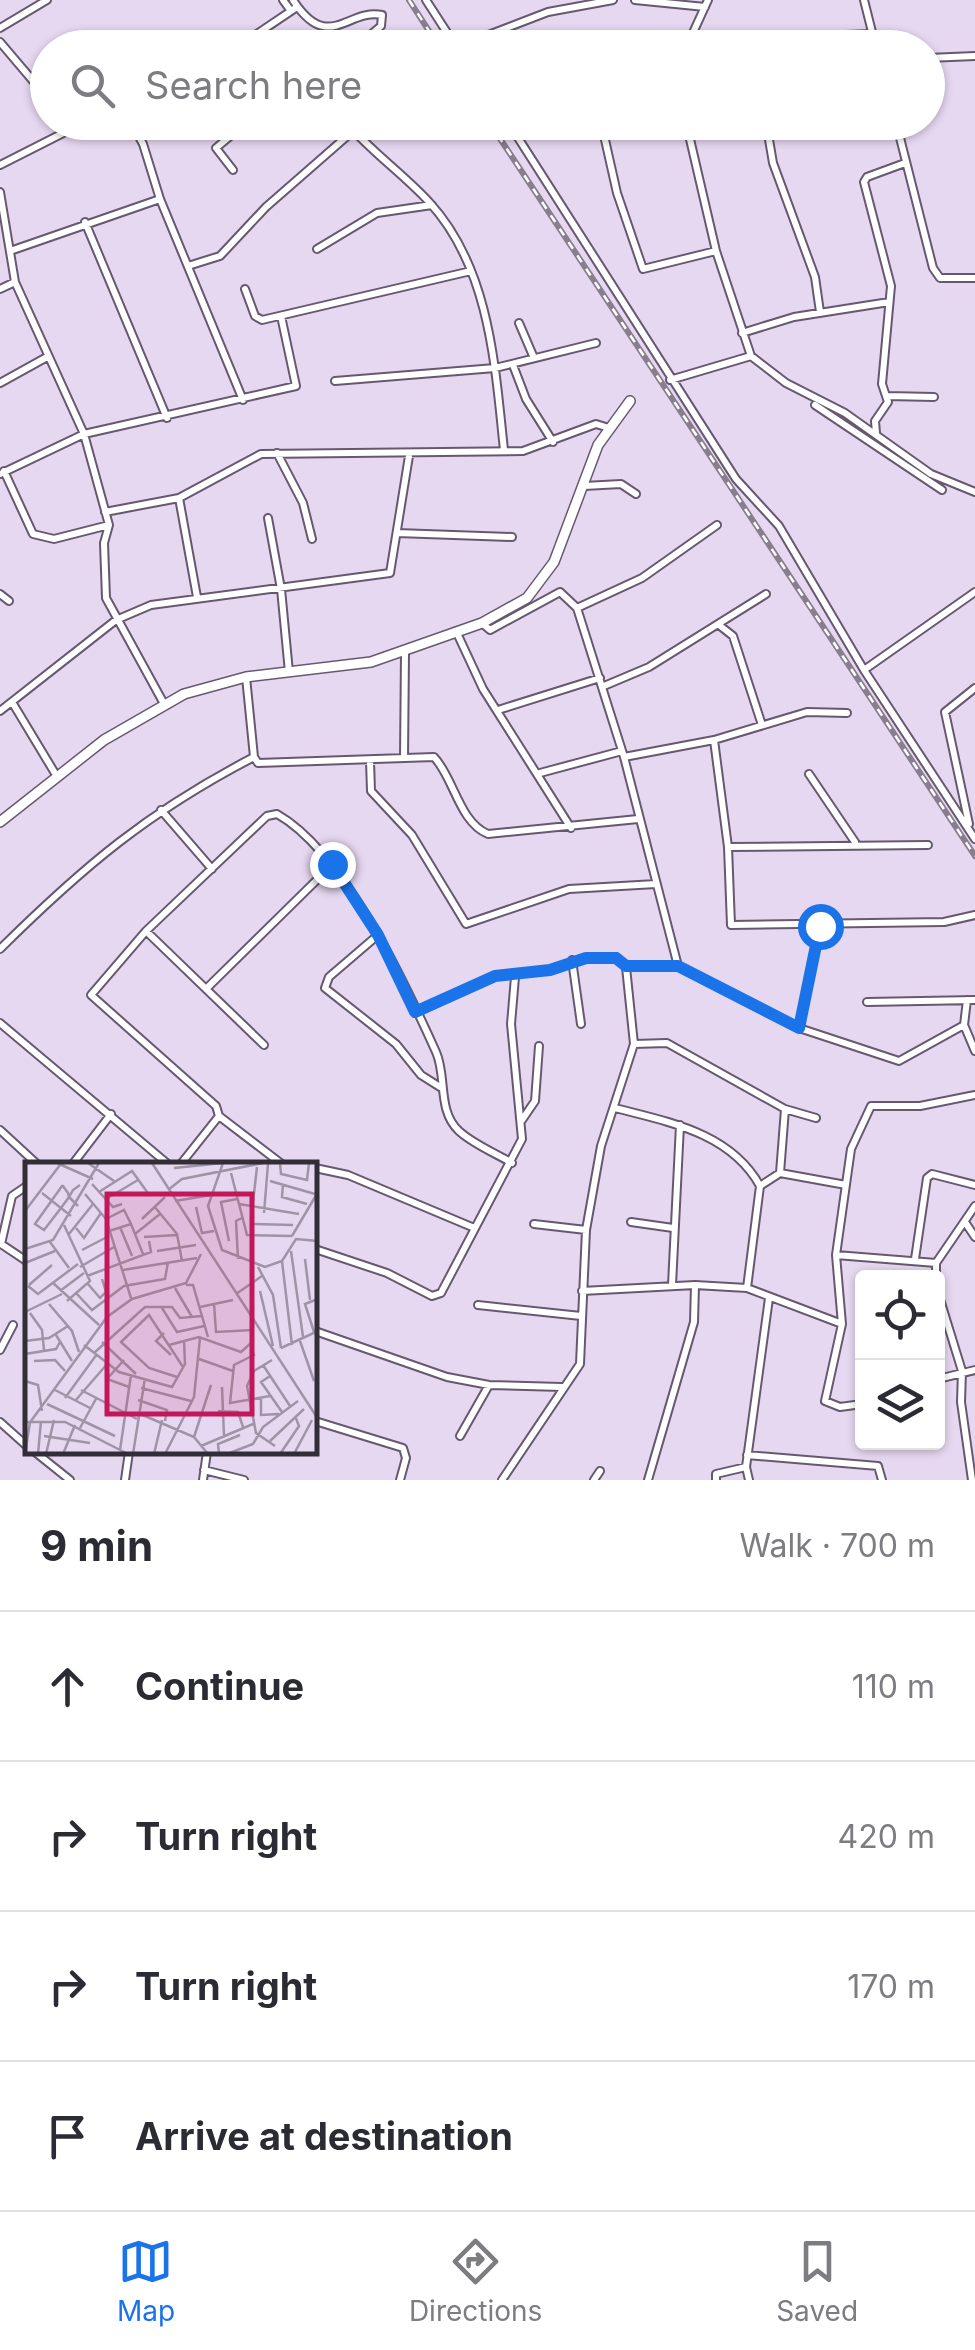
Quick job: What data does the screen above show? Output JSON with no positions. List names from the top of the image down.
{
  "page": {
    "search": "Search here",
    "heading": ["9 min", "Walk · 700 m"],
    "list": [
      ["Continue", "110 m"],
      ["Turn right", "420 m"],
      ["Turn right", "170 m"],
      "Arrive at destination"
    ],
    "nav": ["Map", "Directions", "Saved"]
  }
}
